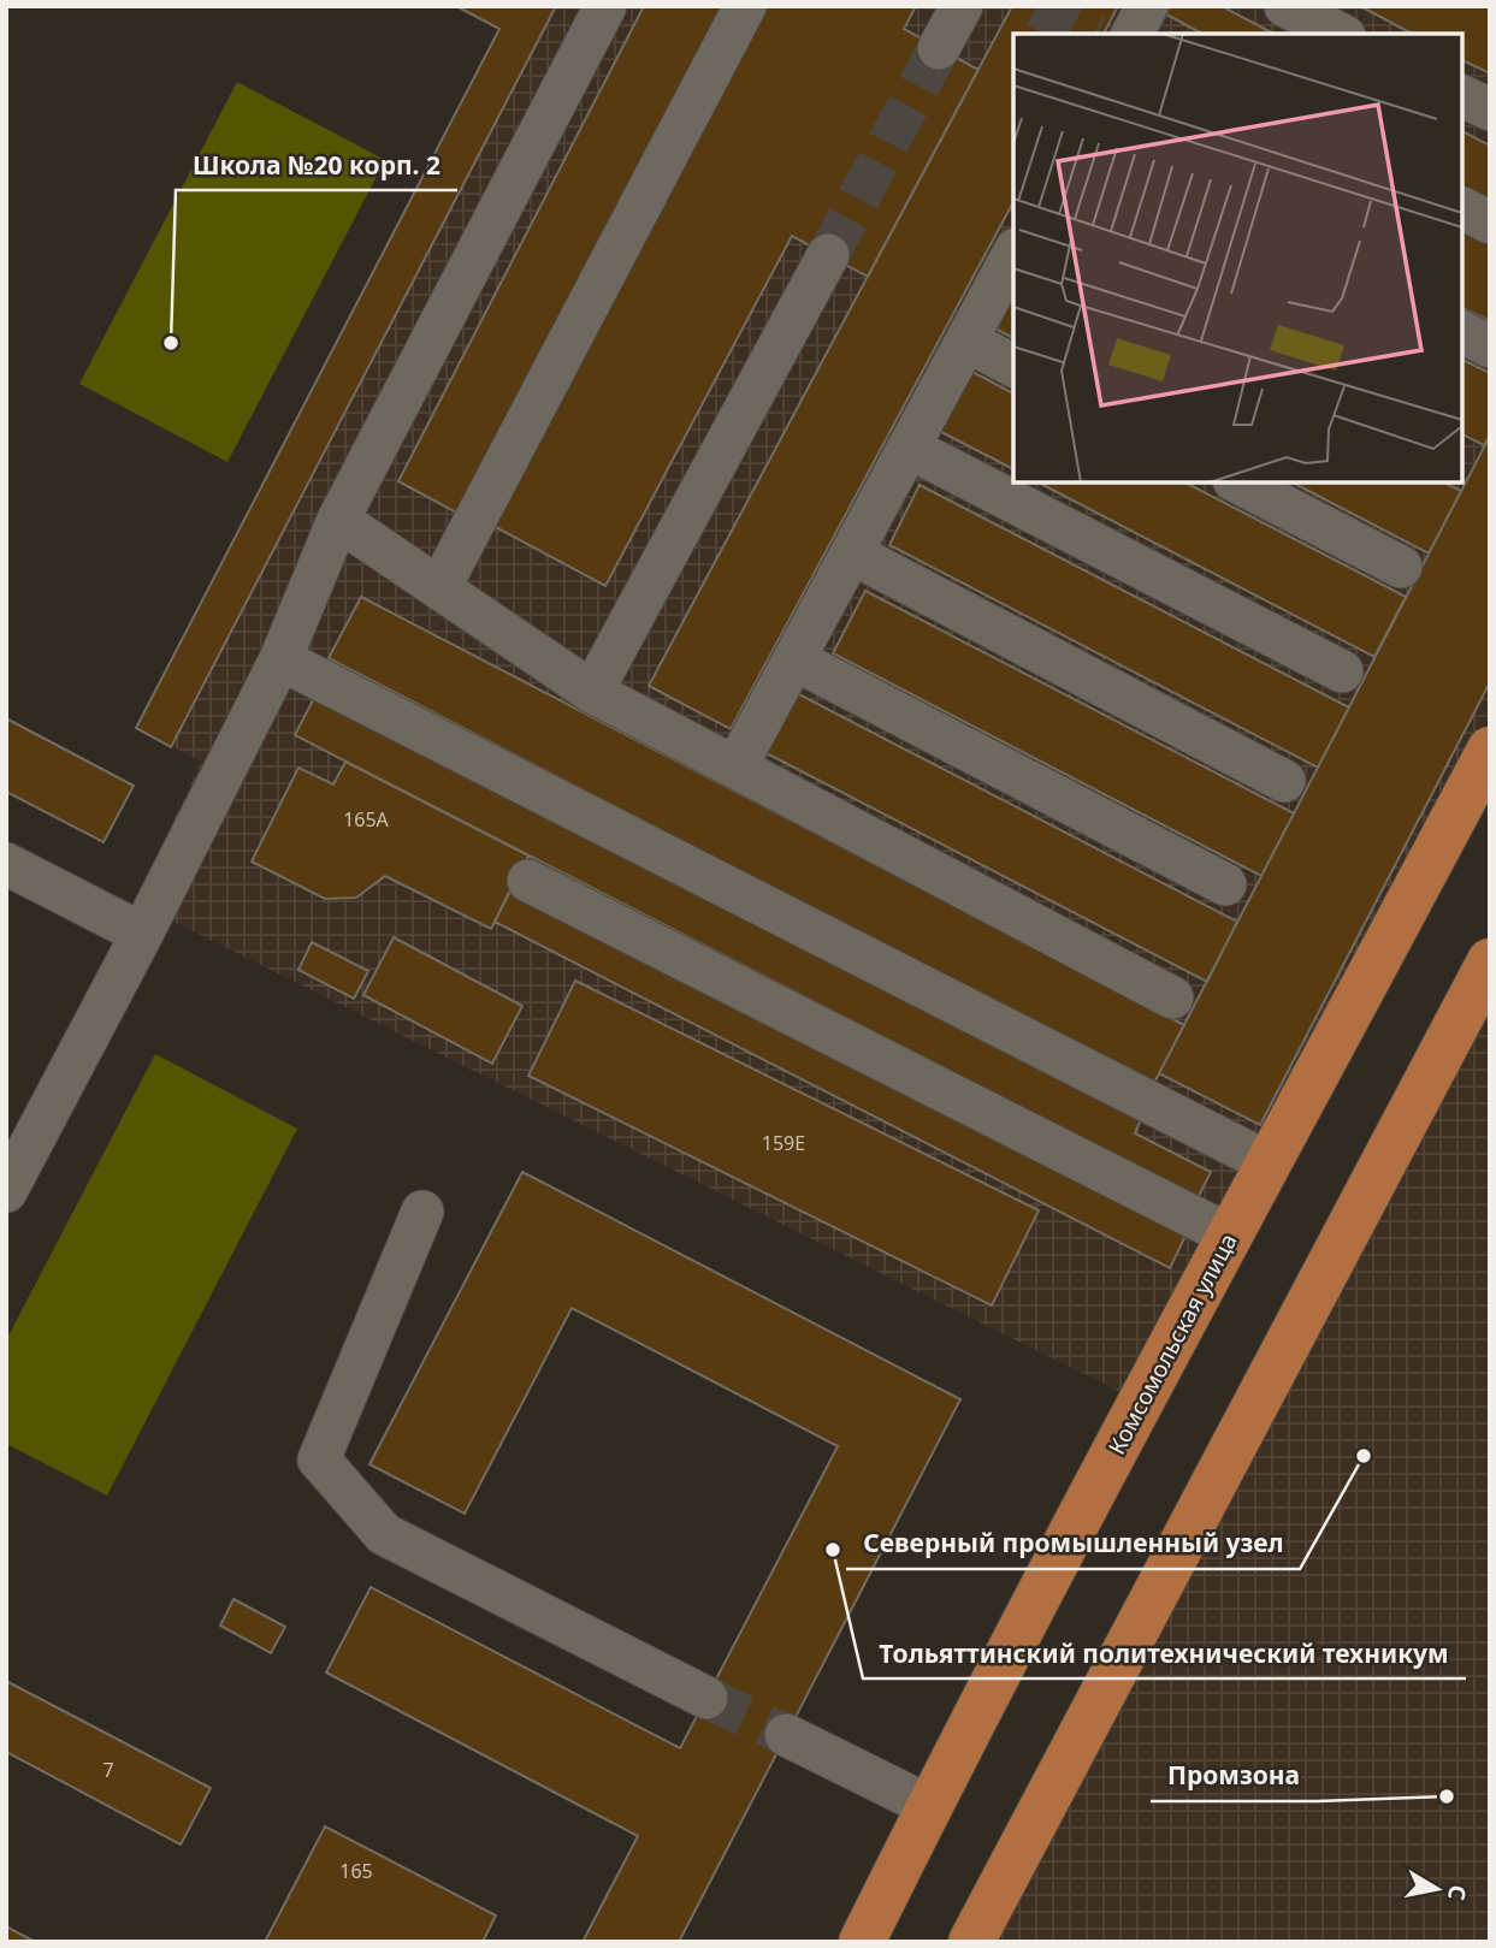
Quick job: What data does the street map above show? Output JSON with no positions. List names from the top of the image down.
{
  "streets": {
    "main road": ["Комсомольская улица"]
  },
  "places": [
    "Школа №20 корп. 2",
    "Северный промышленный узел",
    "Тольяттинский политехнический техникум",
    "Промзона"
  ],
  "house_numbers": [
    "165А",
    "159Е",
    "7",
    "165"
  ],
  "north": "right"
}
